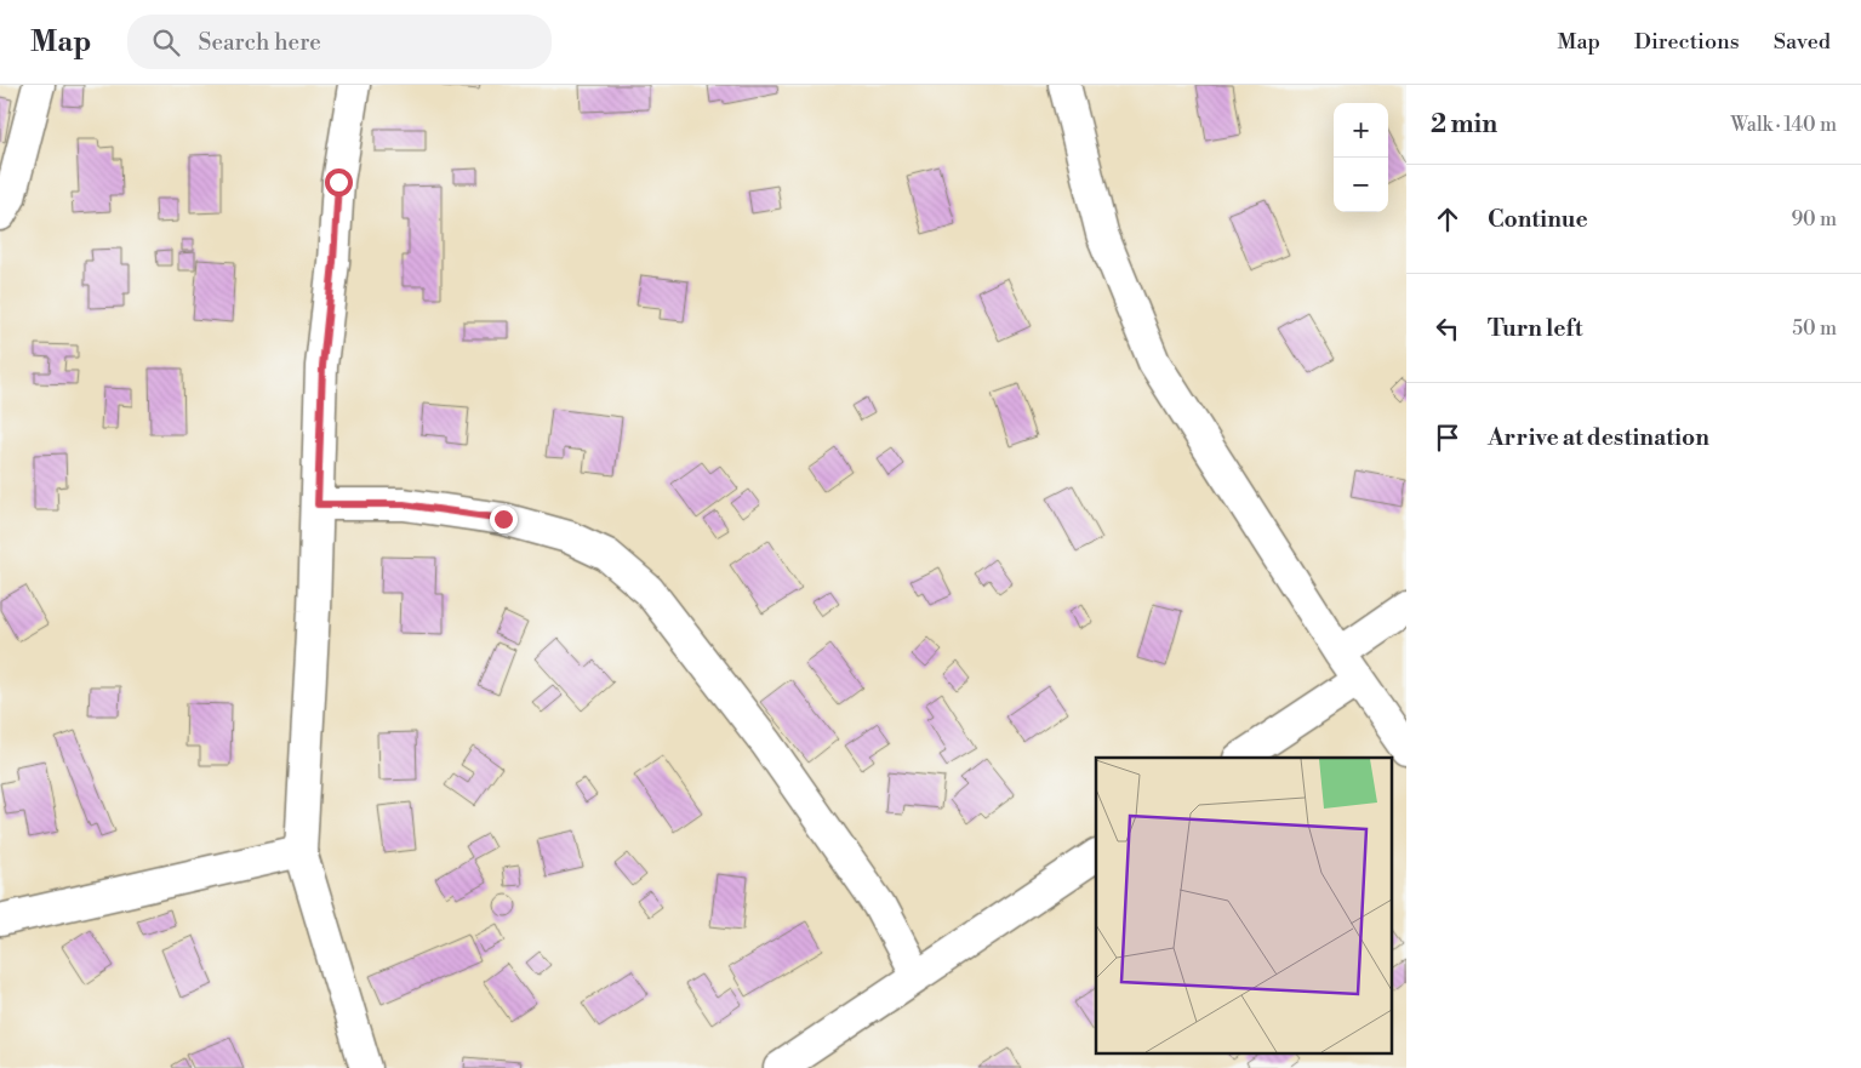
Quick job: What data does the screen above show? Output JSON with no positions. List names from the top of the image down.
{
  "page": {
    "header": "Map",
    "search": "Search here",
    "nav": ["Map", "Directions", "Saved"],
    "heading": ["2 min", "Walk · 140 m"],
    "map_buttons": ["+", "−"],
    "list": [
      ["Continue", "90 m"],
      ["Turn left", "50 m"],
      "Arrive at destination"
    ]
  }
}
